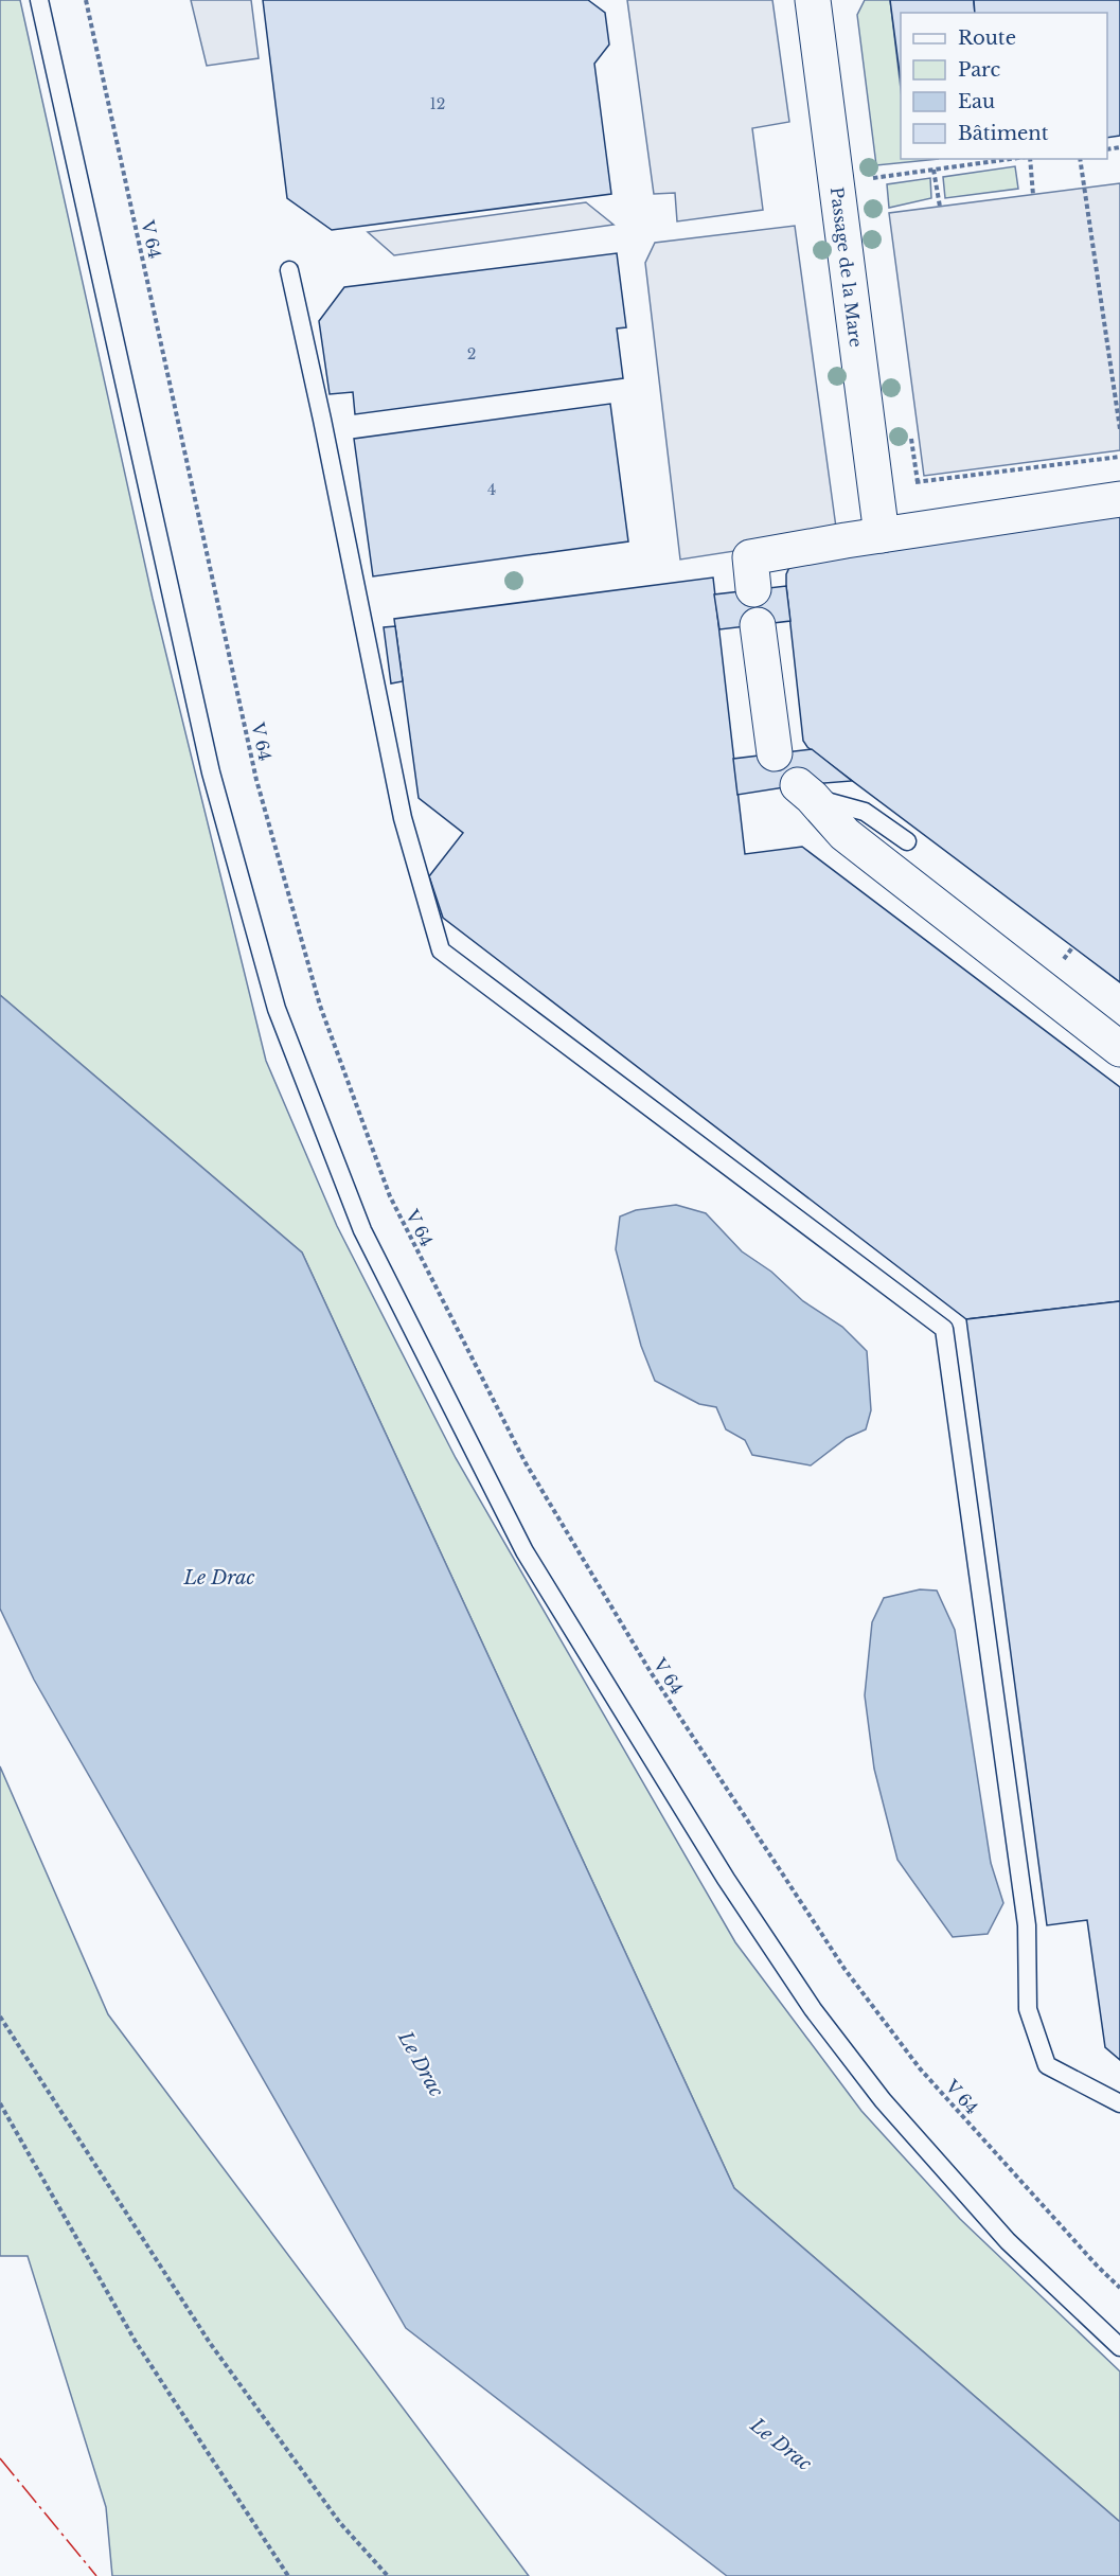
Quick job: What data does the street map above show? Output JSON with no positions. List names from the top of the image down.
{
  "streets": {
    "street": ["Passage de la Mare"],
    "path": ["V 64"]
  },
  "water": ["Le Drac"],
  "house_numbers": ["12", "2", "4"],
  "legend": [
    "Route",
    "Parc",
    "Eau",
    "Bâtiment"
  ]
}
